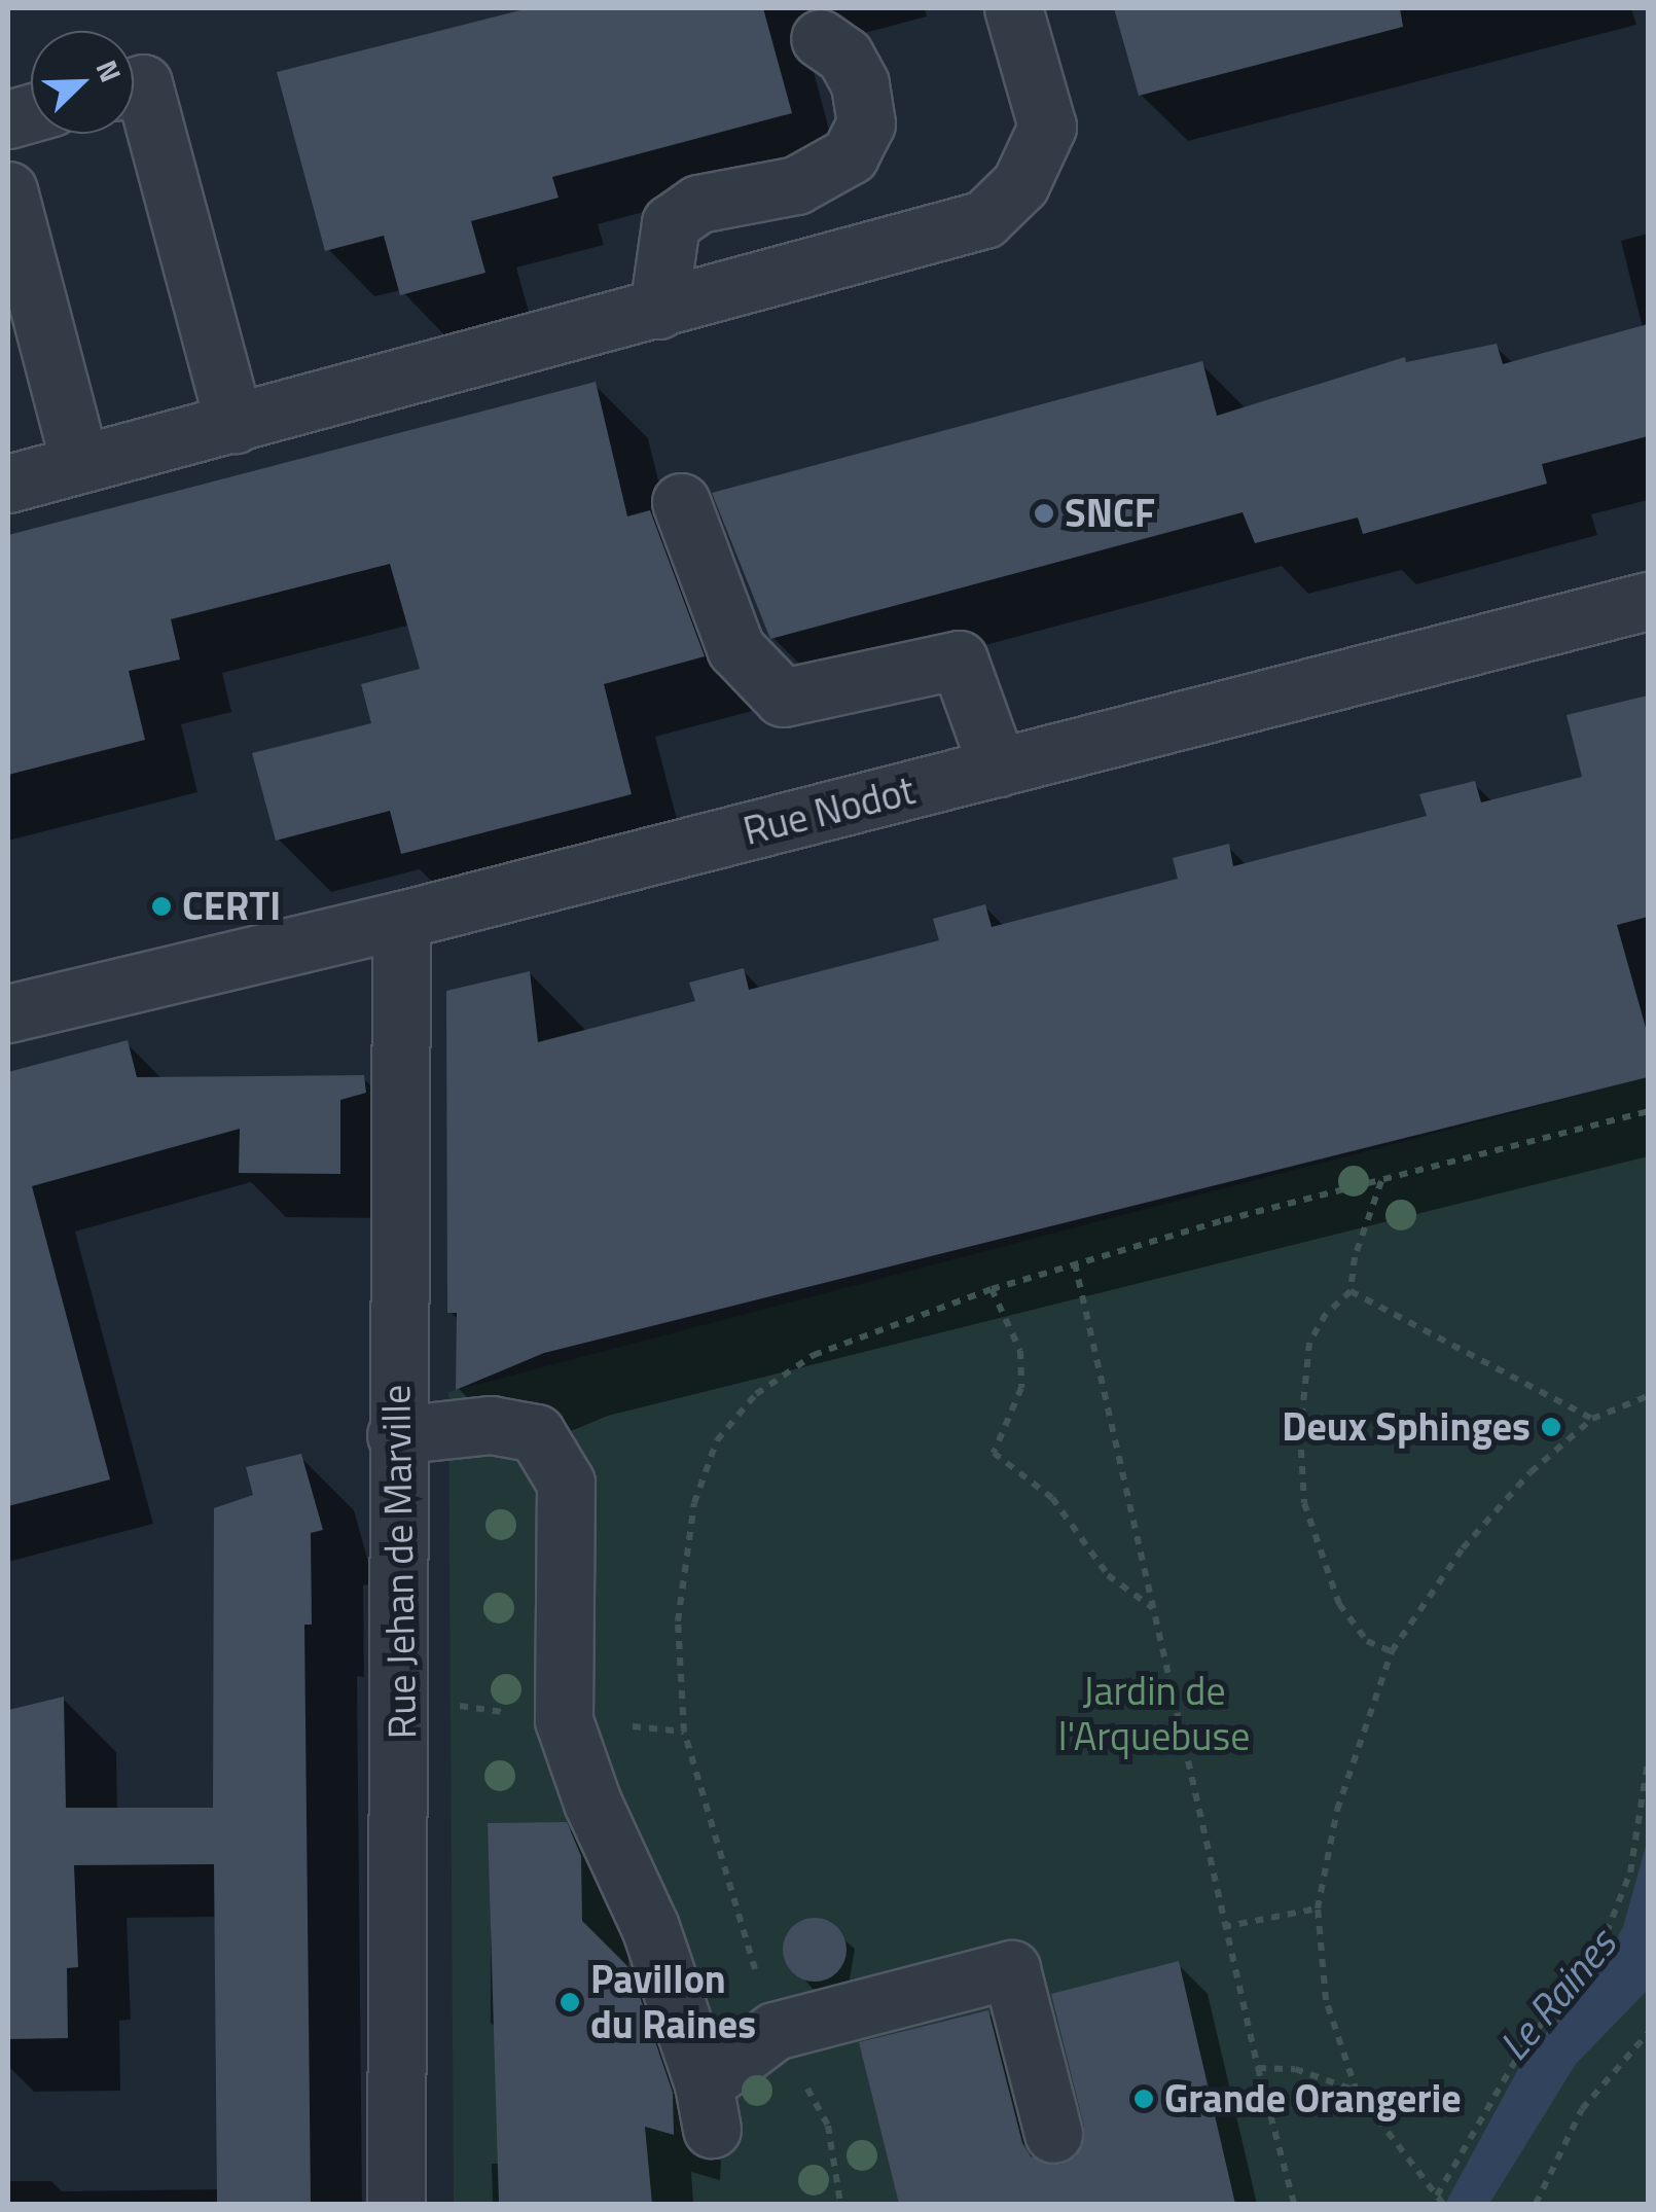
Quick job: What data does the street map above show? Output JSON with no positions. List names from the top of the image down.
{
  "streets": {
    "street": ["Rue Nodot", "Rue Jehan de Marville"]
  },
  "crossings": [
    ["Rue Nodot", "Rue Jehan de Marville"]
  ],
  "water": ["Le Raines"],
  "parks": ["Jardin de l'Arquebuse"],
  "places": [
    "SNCF",
    "CERTI",
    "Deux Sphinges",
    "Pavillon du Raines",
    "Grande Orangerie"
  ],
  "north": "top right"
}
